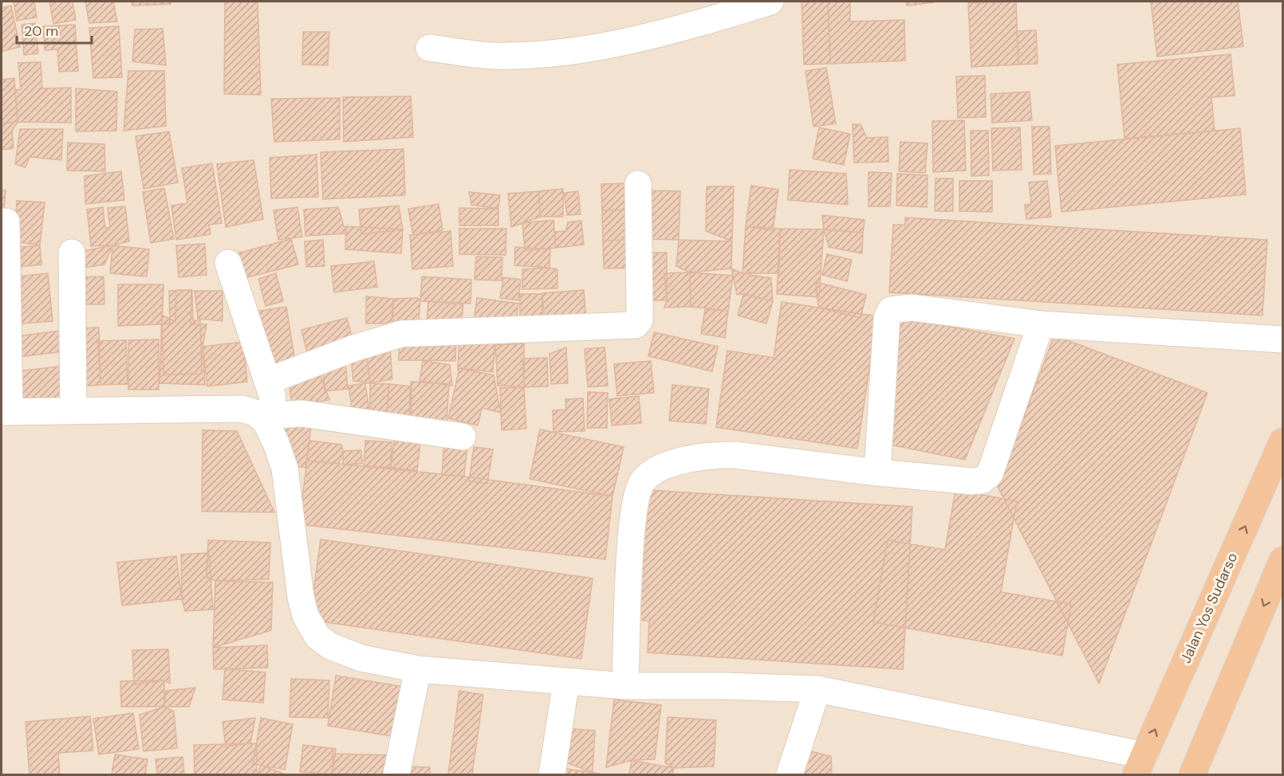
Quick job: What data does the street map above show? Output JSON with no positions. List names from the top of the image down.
{
  "streets": {
    "highway": ["Jalan Yos Sudarso"]
  },
  "scale_bar": "20 m"
}
